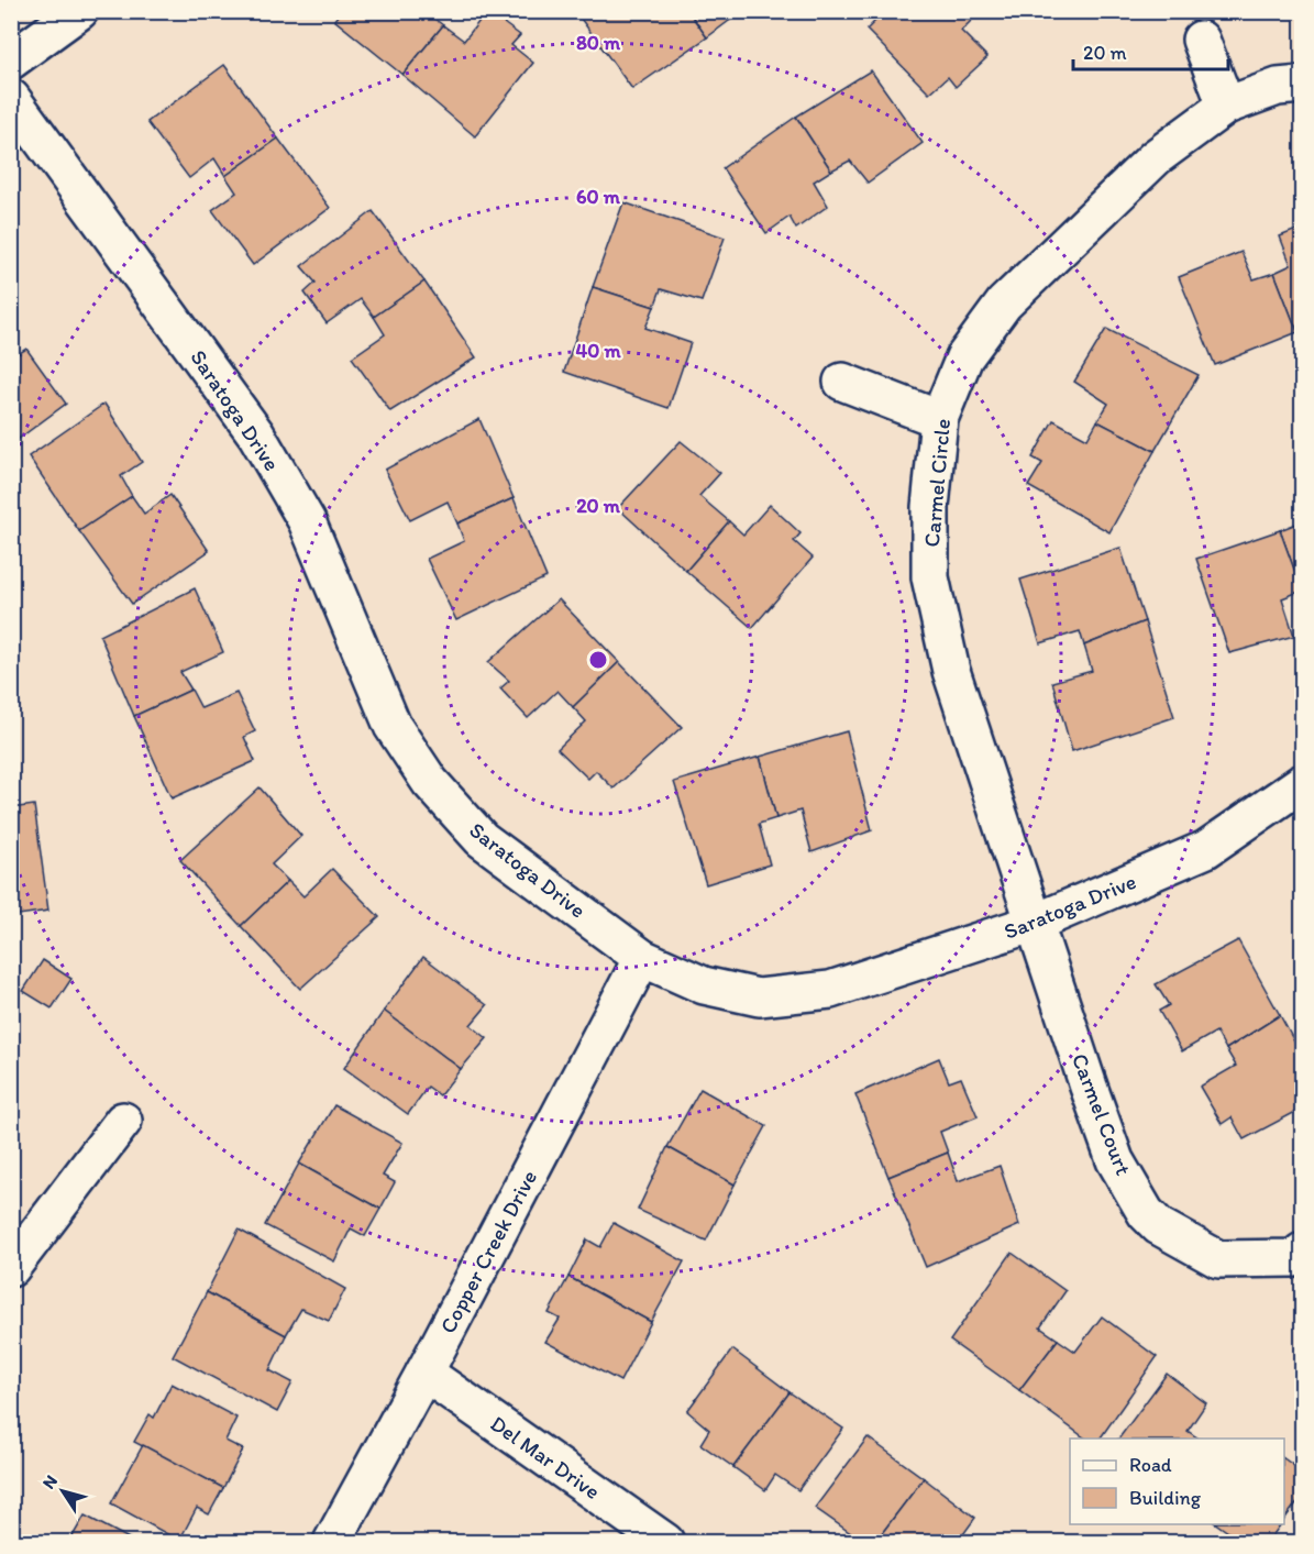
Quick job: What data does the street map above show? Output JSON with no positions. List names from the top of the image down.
{
  "streets": {
    "street": [
      "Saratoga Drive",
      "Carmel Circle",
      "Carmel Court",
      "Copper Creek Drive",
      "Del Mar Drive"
    ]
  },
  "crossings": [
    ["Saratoga Drive", "Carmel Circle"],
    ["Saratoga Drive", "Carmel Court"],
    ["Saratoga Drive", "Copper Creek Drive"],
    ["Carmel Circle", "Carmel Court"],
    ["Copper Creek Drive", "Del Mar Drive"]
  ],
  "legend": ["Road", "Building"],
  "scale_bar": "20 m",
  "north": "top left",
  "rings": [
    "80 m",
    "60 m",
    "40 m",
    "20 m"
  ]
}
